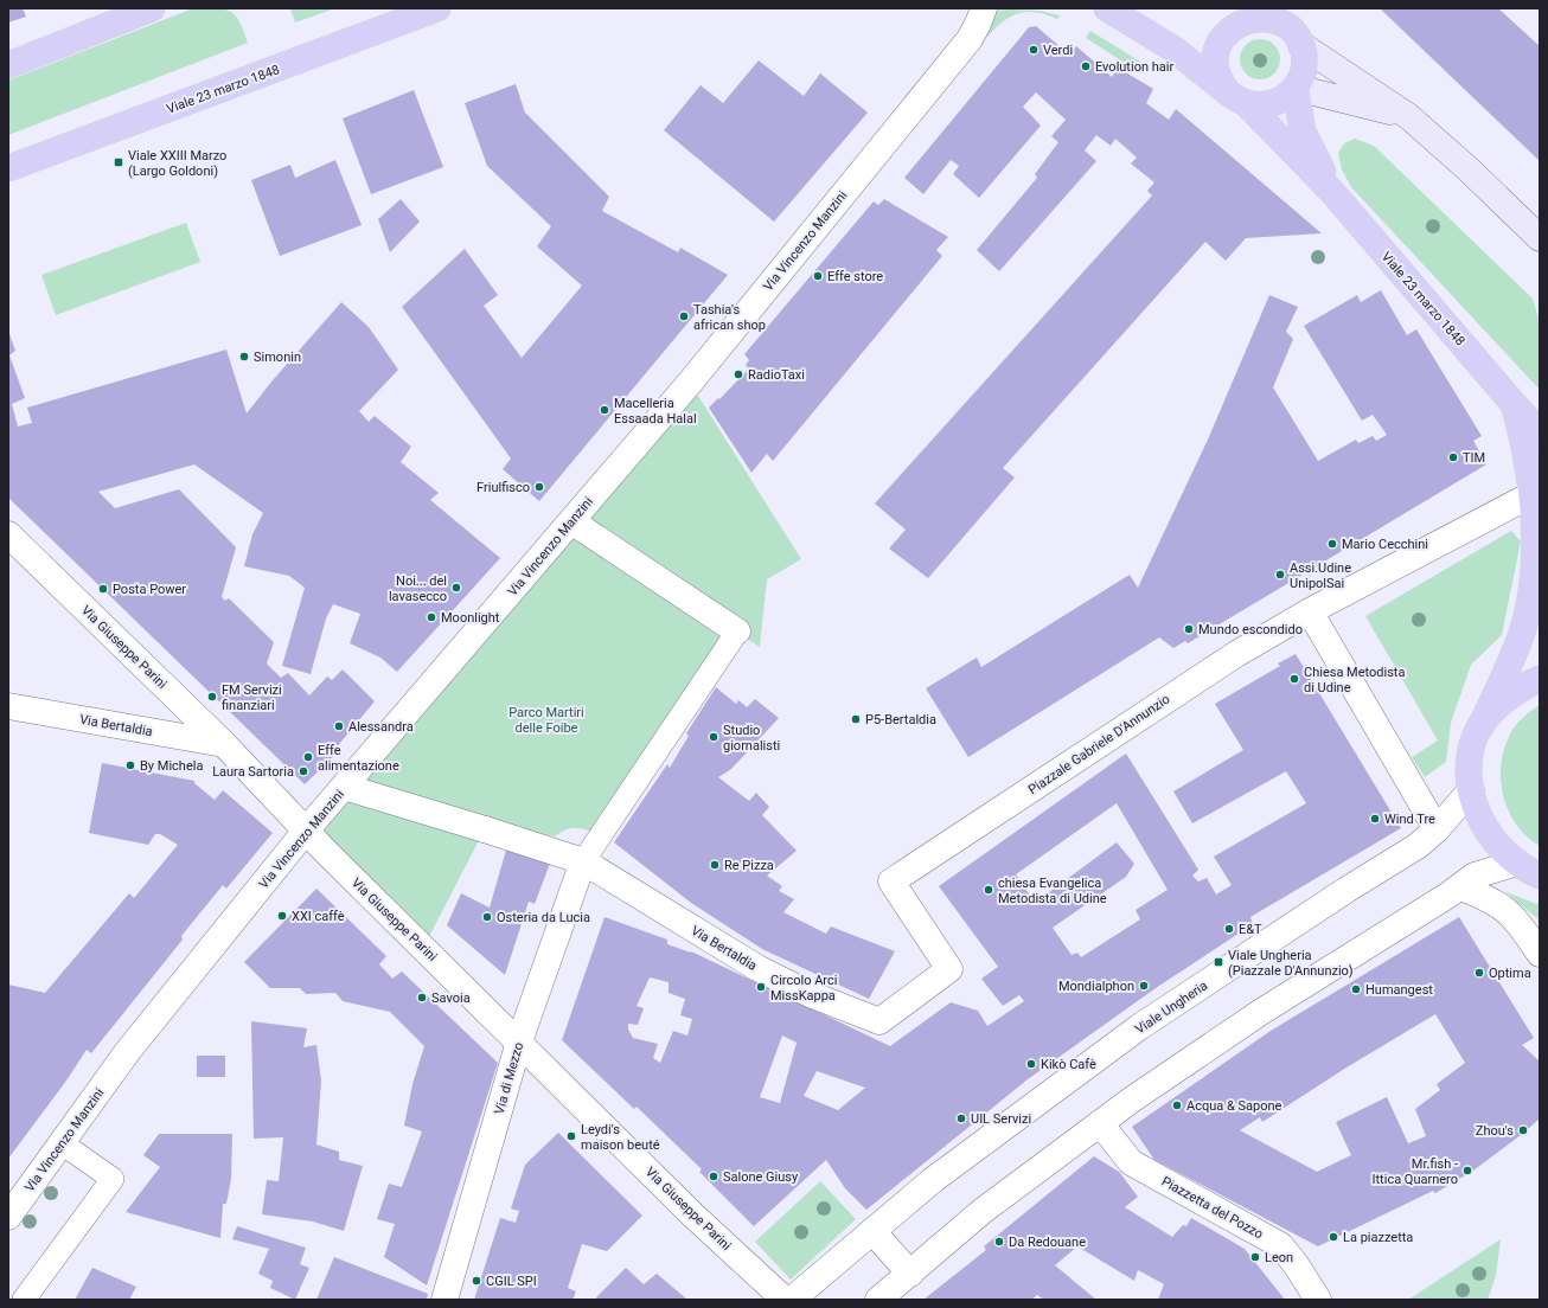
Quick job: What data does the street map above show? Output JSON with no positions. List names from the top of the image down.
{
  "streets": {
    "main road": ["Viale 23 marzo 1848"],
    "street": [
      "Via Vincenzo Manzini",
      "Via Giuseppe Parini",
      "Via Bertaldia",
      "Piazzale Gabriele D'Annunzio",
      "Viale Ungheria",
      "Via di Mezzo",
      "Piazzetta del Pozzo"
    ]
  },
  "crossings": [
    ["Viale 23 marzo 1848", "Piazzale Gabriele D'Annunzio"],
    ["Via Vincenzo Manzini", "Via Giuseppe Parini"],
    ["Via Vincenzo Manzini", "Via Bertaldia"],
    ["Via Giuseppe Parini", "Via Bertaldia"],
    ["Via Giuseppe Parini", "Via di Mezzo"],
    ["Via Bertaldia", "Piazzale Gabriele D'Annunzio"],
    ["Via Bertaldia", "Via di Mezzo"]
  ],
  "parks": ["Parco Martiri delle Foibe"],
  "places": {
    "other": [
      "Verdi",
      "Evolution hair",
      "Effe store",
      "Tashia's african shop",
      "Simonin",
      "RadioTaxi",
      "Macelleria Essaada Halal",
      "TIM",
      "Friulfisco",
      "Mario Cecchini",
      "Assi.Udine UnipolSai",
      "Noi... del lavasecco",
      "Posta Power",
      "Moonlight",
      "Mundo escondido",
      "Chiesa Metodista di Udine",
      "FM Servizi finanziari",
      "P5-Bertaldia",
      "Alessandra",
      "Studio giornalisti",
      "Effe alimentazione",
      "By Michela",
      "Laura Sartoria",
      "Wind Tre",
      "Re Pizza",
      "chiesa Evangelica Metodista di Udine",
      "XXI caffè",
      "Osteria da Lucia",
      "E&T",
      "Optima",
      "Mondialphon",
      "Circolo Arci MissKappa",
      "Humangest",
      "Savoia",
      "Kikò Cafè",
      "Acqua & Sapone",
      "UIL Servizi",
      "Zhou's",
      "Leydi's maison beuté",
      "Mr.fish - Ittica Quarnero",
      "Salone Giusy",
      "La piazzetta",
      "Da Redouane",
      "Leon",
      "CGIL SPI"
    ],
    "transit": ["Viale XXIII Marzo (Largo Goldoni)", "Viale Ungheria (Piazzale D'Annunzio)"]
  }
}
